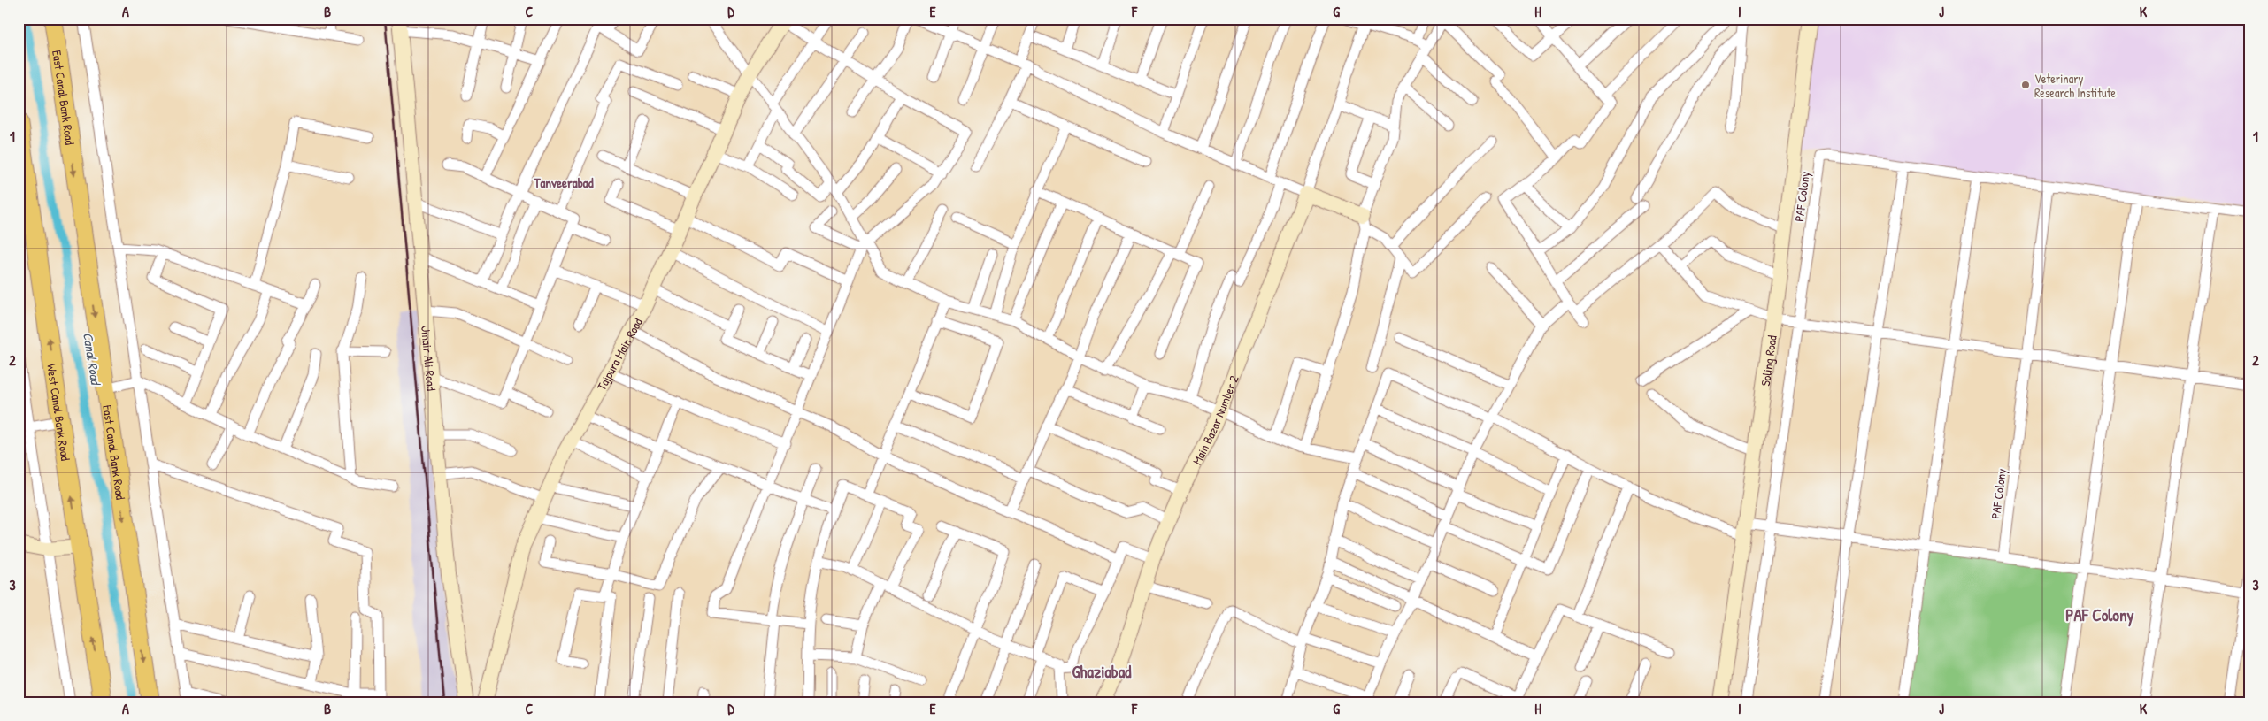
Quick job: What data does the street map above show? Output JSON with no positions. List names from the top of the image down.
{
  "streets": {
    "highway": ["East Canal Bank Road", "West Canal Bank Road"],
    "street": [
      "PAF Colony",
      "Tajpura Main Road",
      "Umair Ali Road",
      "Soling Road",
      "Main Bazar Number 2"
    ]
  },
  "one_way": ["East Canal Bank Road", "West Canal Bank Road"],
  "districts": ["Tanveerabad", "PAF Colony", "Ghaziabad"],
  "water": ["Canal Road"],
  "places": ["Veterinary Research Institute"],
  "grid": {
    "columns": [
      "A",
      "B",
      "C",
      "D",
      "E",
      "F",
      "G",
      "H",
      "I",
      "J",
      "K"
    ],
    "rows": ["1", "2", "3"]
  }
}
